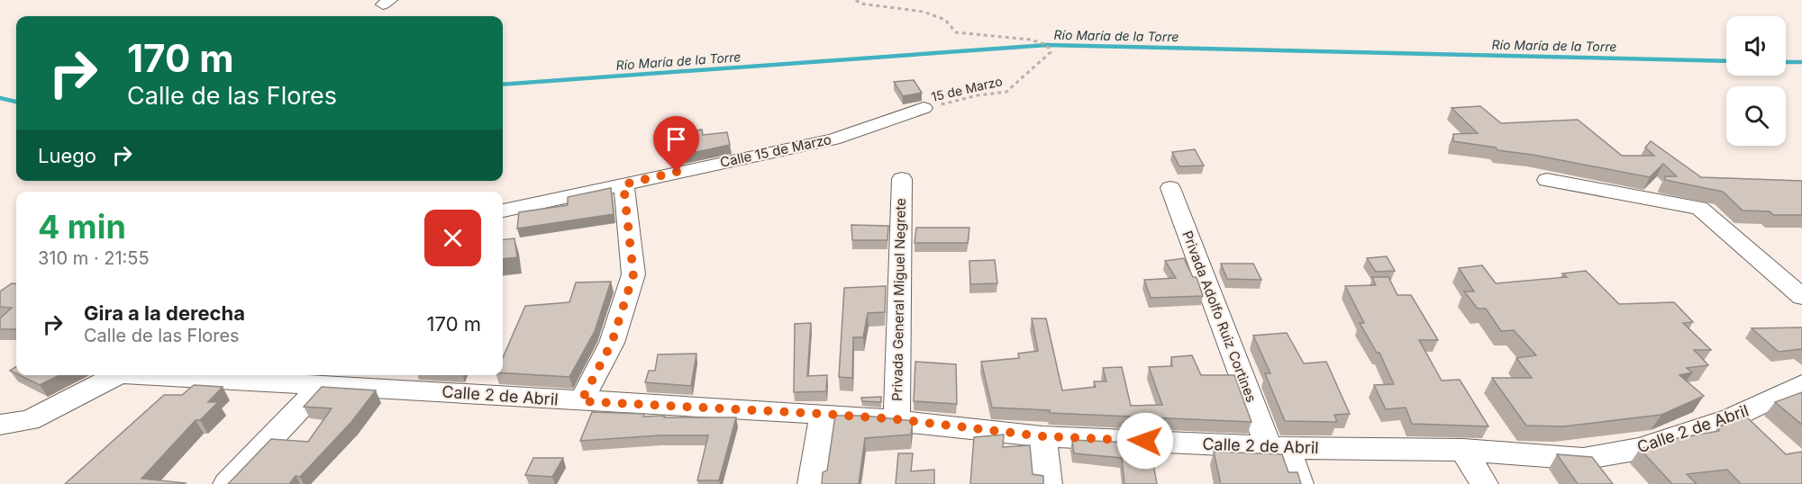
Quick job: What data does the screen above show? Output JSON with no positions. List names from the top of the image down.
{
  "streets": {
    "street": [
      "Calle 15 de Marzo",
      "Privada General Miguel Negrete",
      "Privada Adolfo Ruiz Cortines",
      "Calle 2 de Abril"
    ],
    "path": ["15 de Marzo"]
  },
  "crossings": [
    ["15 de Marzo", "Calle 15 de Marzo"],
    ["Privada General Miguel Negrete", "Calle 2 de Abril"],
    ["Privada Adolfo Ruiz Cortines", "Calle 2 de Abril"]
  ],
  "water": ["Río María de la Torre"],
  "page": {
    "turn": ["170 m", "Calle de las Flores"],
    "then": "Luego",
    "heading": ["4 min", "310 m · 21:55"],
    "list": [
      {
        "name": "Gira a la derecha",
        "note": "Calle de las Flores",
        "value": "170 m"
      }
    ]
  }
}
